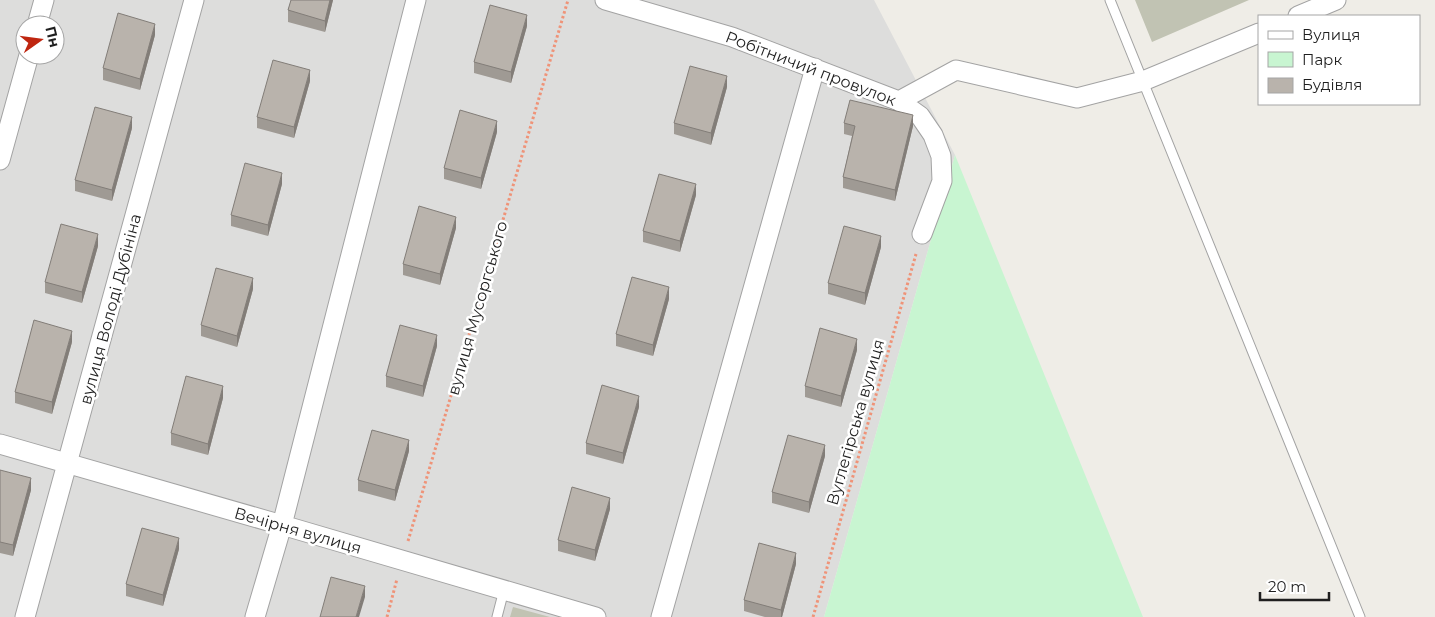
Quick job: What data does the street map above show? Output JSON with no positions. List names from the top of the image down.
{
  "streets": {
    "street": ["Робітничий провулок", "вулиця Володі Дубініна", "Вечірня вулиця"],
    "path": ["вулиця Мусоргського", "Вуглегірська вулиця"]
  },
  "crossings": [
    ["Робітничий провулок", "Вуглегірська вулиця"],
    ["вулиця Мусоргського", "Вечірня вулиця"],
    ["вулиця Володі Дубініна", "Вечірня вулиця"]
  ],
  "legend": ["Вулиця", "Парк", "Будівля"],
  "scale_bar": "20 m",
  "north": "right"
}
